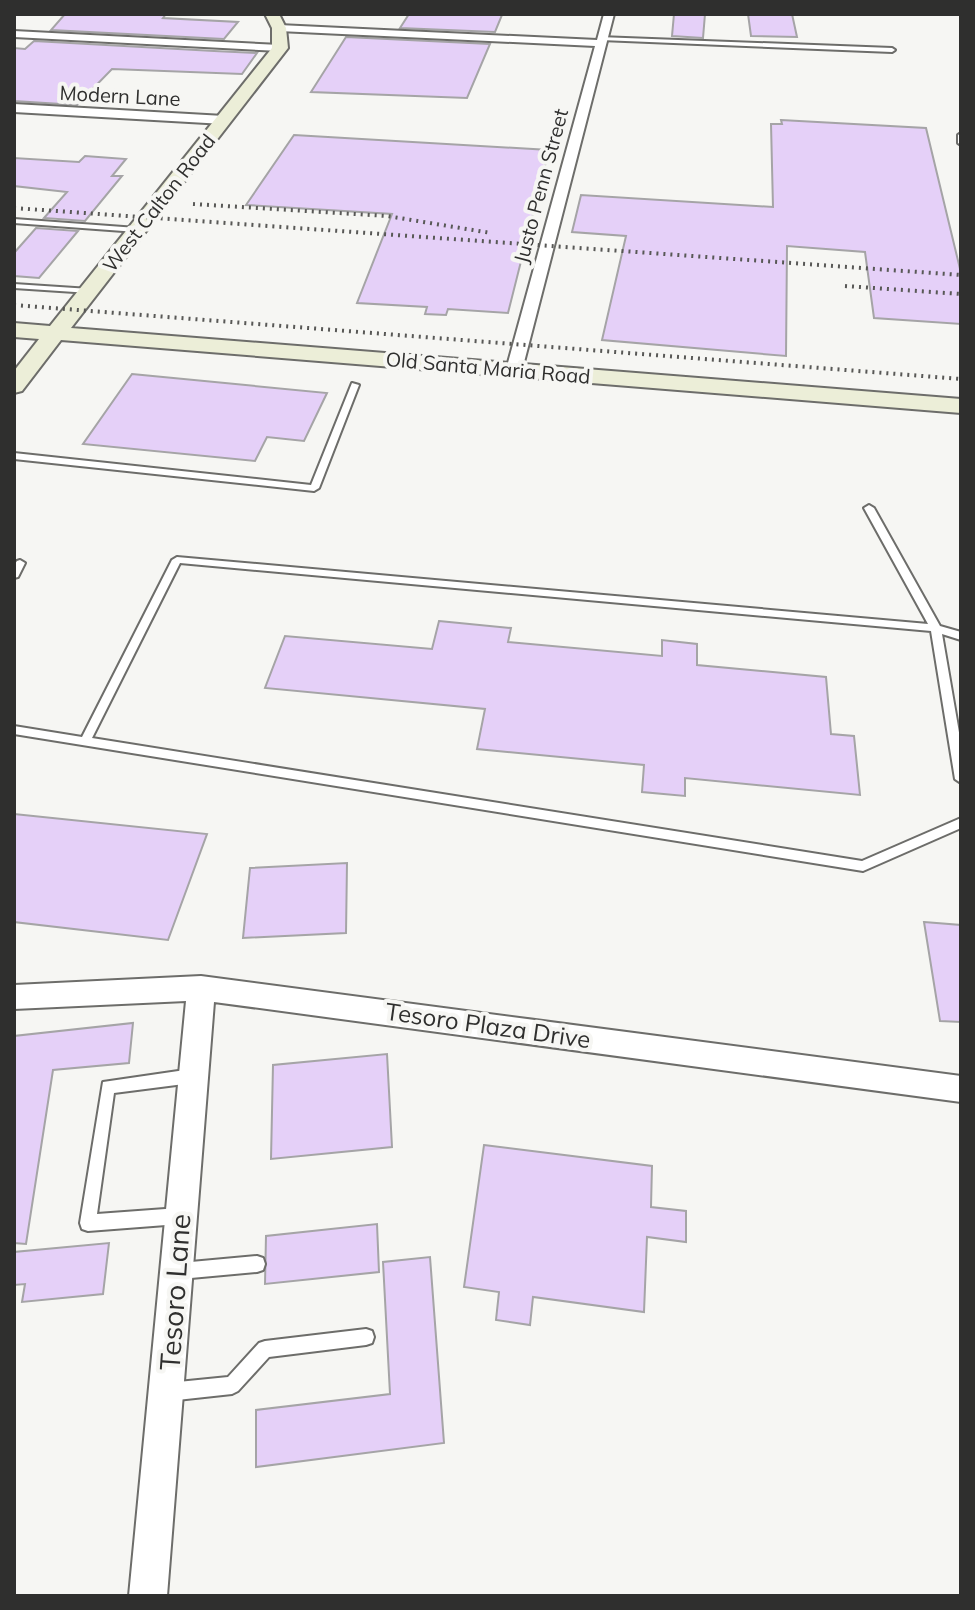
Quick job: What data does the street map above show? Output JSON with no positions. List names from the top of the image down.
{
  "streets": {
    "main road": ["West Calton Road", "Old Santa Maria Road"],
    "street": [
      "Modern Lane",
      "Justo Penn Street",
      "Tesoro Plaza Drive",
      "Tesoro Lane"
    ]
  },
  "crossings": [
    ["Modern Lane", "West Calton Road"],
    ["Justo Penn Street", "Old Santa Maria Road"],
    ["West Calton Road", "Old Santa Maria Road"],
    ["Tesoro Plaza Drive", "Tesoro Lane"]
  ]
}
